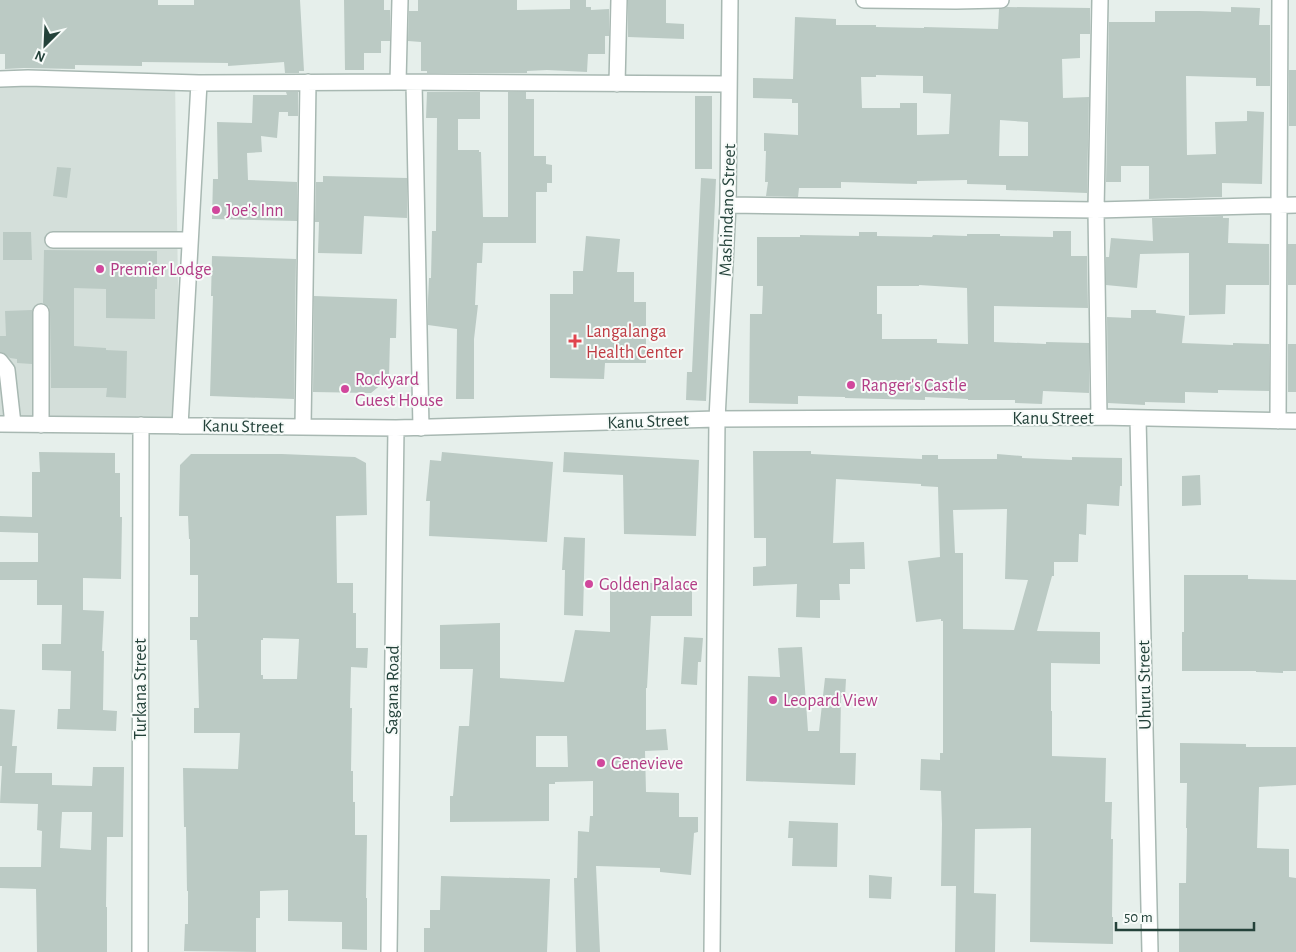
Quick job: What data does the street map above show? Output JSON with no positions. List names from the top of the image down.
{
  "streets": {
    "street": [
      "Mashindano Street",
      "Kanu Street",
      "Uhuru Street",
      "Turkana Street",
      "Sagana Road"
    ]
  },
  "crossings": [
    ["Mashindano Street", "Kanu Street"],
    ["Kanu Street", "Uhuru Street"],
    ["Kanu Street", "Turkana Street"],
    ["Kanu Street", "Sagana Road"]
  ],
  "places": {
    "other": [
      "Joe's Inn",
      "Premier Lodge",
      "Ranger's Castle",
      "Rockyard Guest House",
      "Golden Palace",
      "Leopard View",
      "Genevieve"
    ],
    "health": ["Langalanga Health Center"]
  },
  "scale_bar": "50 m",
  "north": "bottom left"
}
